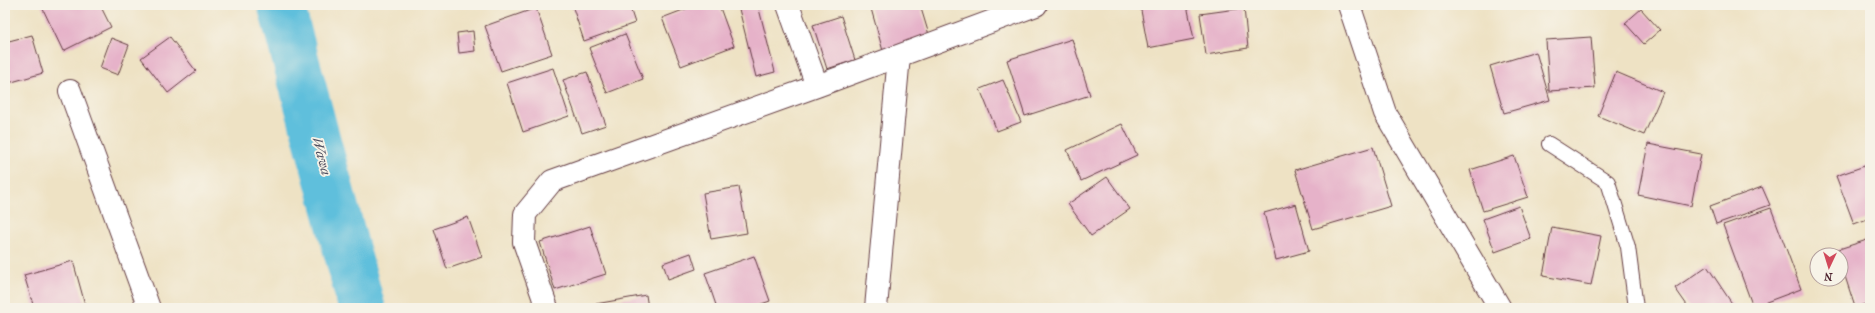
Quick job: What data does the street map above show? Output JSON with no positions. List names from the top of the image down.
{
  "water": ["Wawa"],
  "north": "bottom"
}
